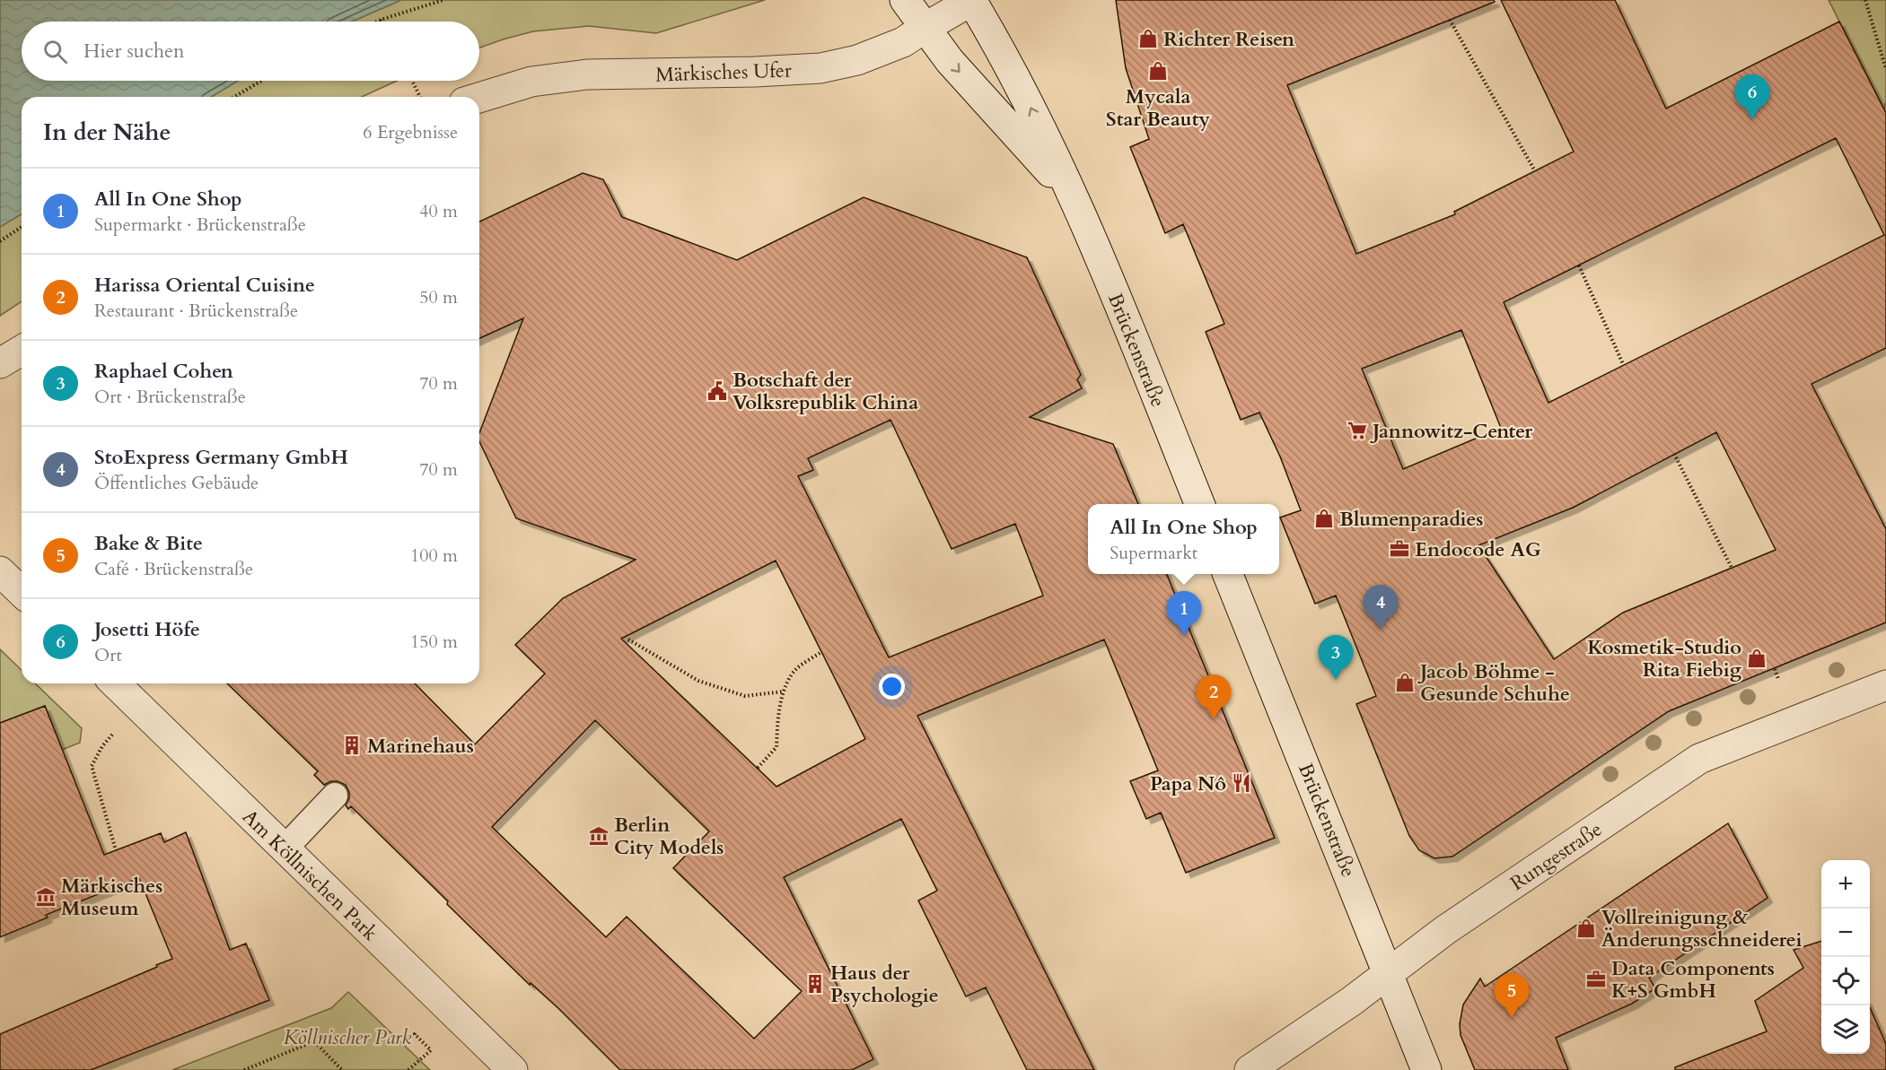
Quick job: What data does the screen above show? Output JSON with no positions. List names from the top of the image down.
{
  "streets": {
    "street": [
      "Märkisches Ufer",
      "Brückenstraße",
      "Rungestraße",
      "Am Köllnischen Park"
    ]
  },
  "crossings": [
    ["Märkisches Ufer", "Brückenstraße"],
    ["Brückenstraße", "Rungestraße"]
  ],
  "parks": ["Köllnischer Park"],
  "places": {
    "shop": [
      "Richter Reisen",
      "Mycala Star Beauty",
      "Blumenparadies",
      "Kosmetik-Studio Rita Fiebig",
      "Jacob Böhme - Gesunde Schuhe",
      "Vollreinigung & Änderungsschneiderei"
    ],
    "public building": ["Botschaft der Volksrepublik China"],
    "supermarket": ["Jannowitz-Center"],
    "office": ["Endocode AG", "Data Components K+S GmbH"],
    "building": ["Marinehaus", "Haus der Psychologie"],
    "restaurant": ["Papa Nô"],
    "museum": ["Berlin City Models", "Märkisches Museum"]
  },
  "page": {
    "search": "Hier suchen",
    "pins": [
      "6",
      "4",
      "1",
      "3",
      "2",
      "5"
    ],
    "heading": ["In der Nähe", "6 Ergebnisse"],
    "list": [
      {
        "mark": "1",
        "name": "All In One Shop",
        "note": "Supermarkt · Brückenstraße",
        "value": "40 m"
      },
      {
        "mark": "2",
        "name": "Harissa Oriental Cuisine",
        "note": "Restaurant · Brückenstraße",
        "value": "50 m"
      },
      {
        "mark": "3",
        "name": "Raphael Cohen",
        "note": "Ort · Brückenstraße",
        "value": "70 m"
      },
      {
        "mark": "4",
        "name": "StoExpress Germany GmbH",
        "note": "Öffentliches Gebäude",
        "value": "70 m"
      },
      {
        "mark": "5",
        "name": "Bake & Bite",
        "note": "Café · Brückenstraße",
        "value": "100 m"
      },
      {
        "mark": "6",
        "name": "Josetti Höfe",
        "note": "Ort",
        "value": "150 m"
      }
    ],
    "popup": ["All In One Shop", "Supermarkt"],
    "map_buttons": ["+", "−"]
  }
}
